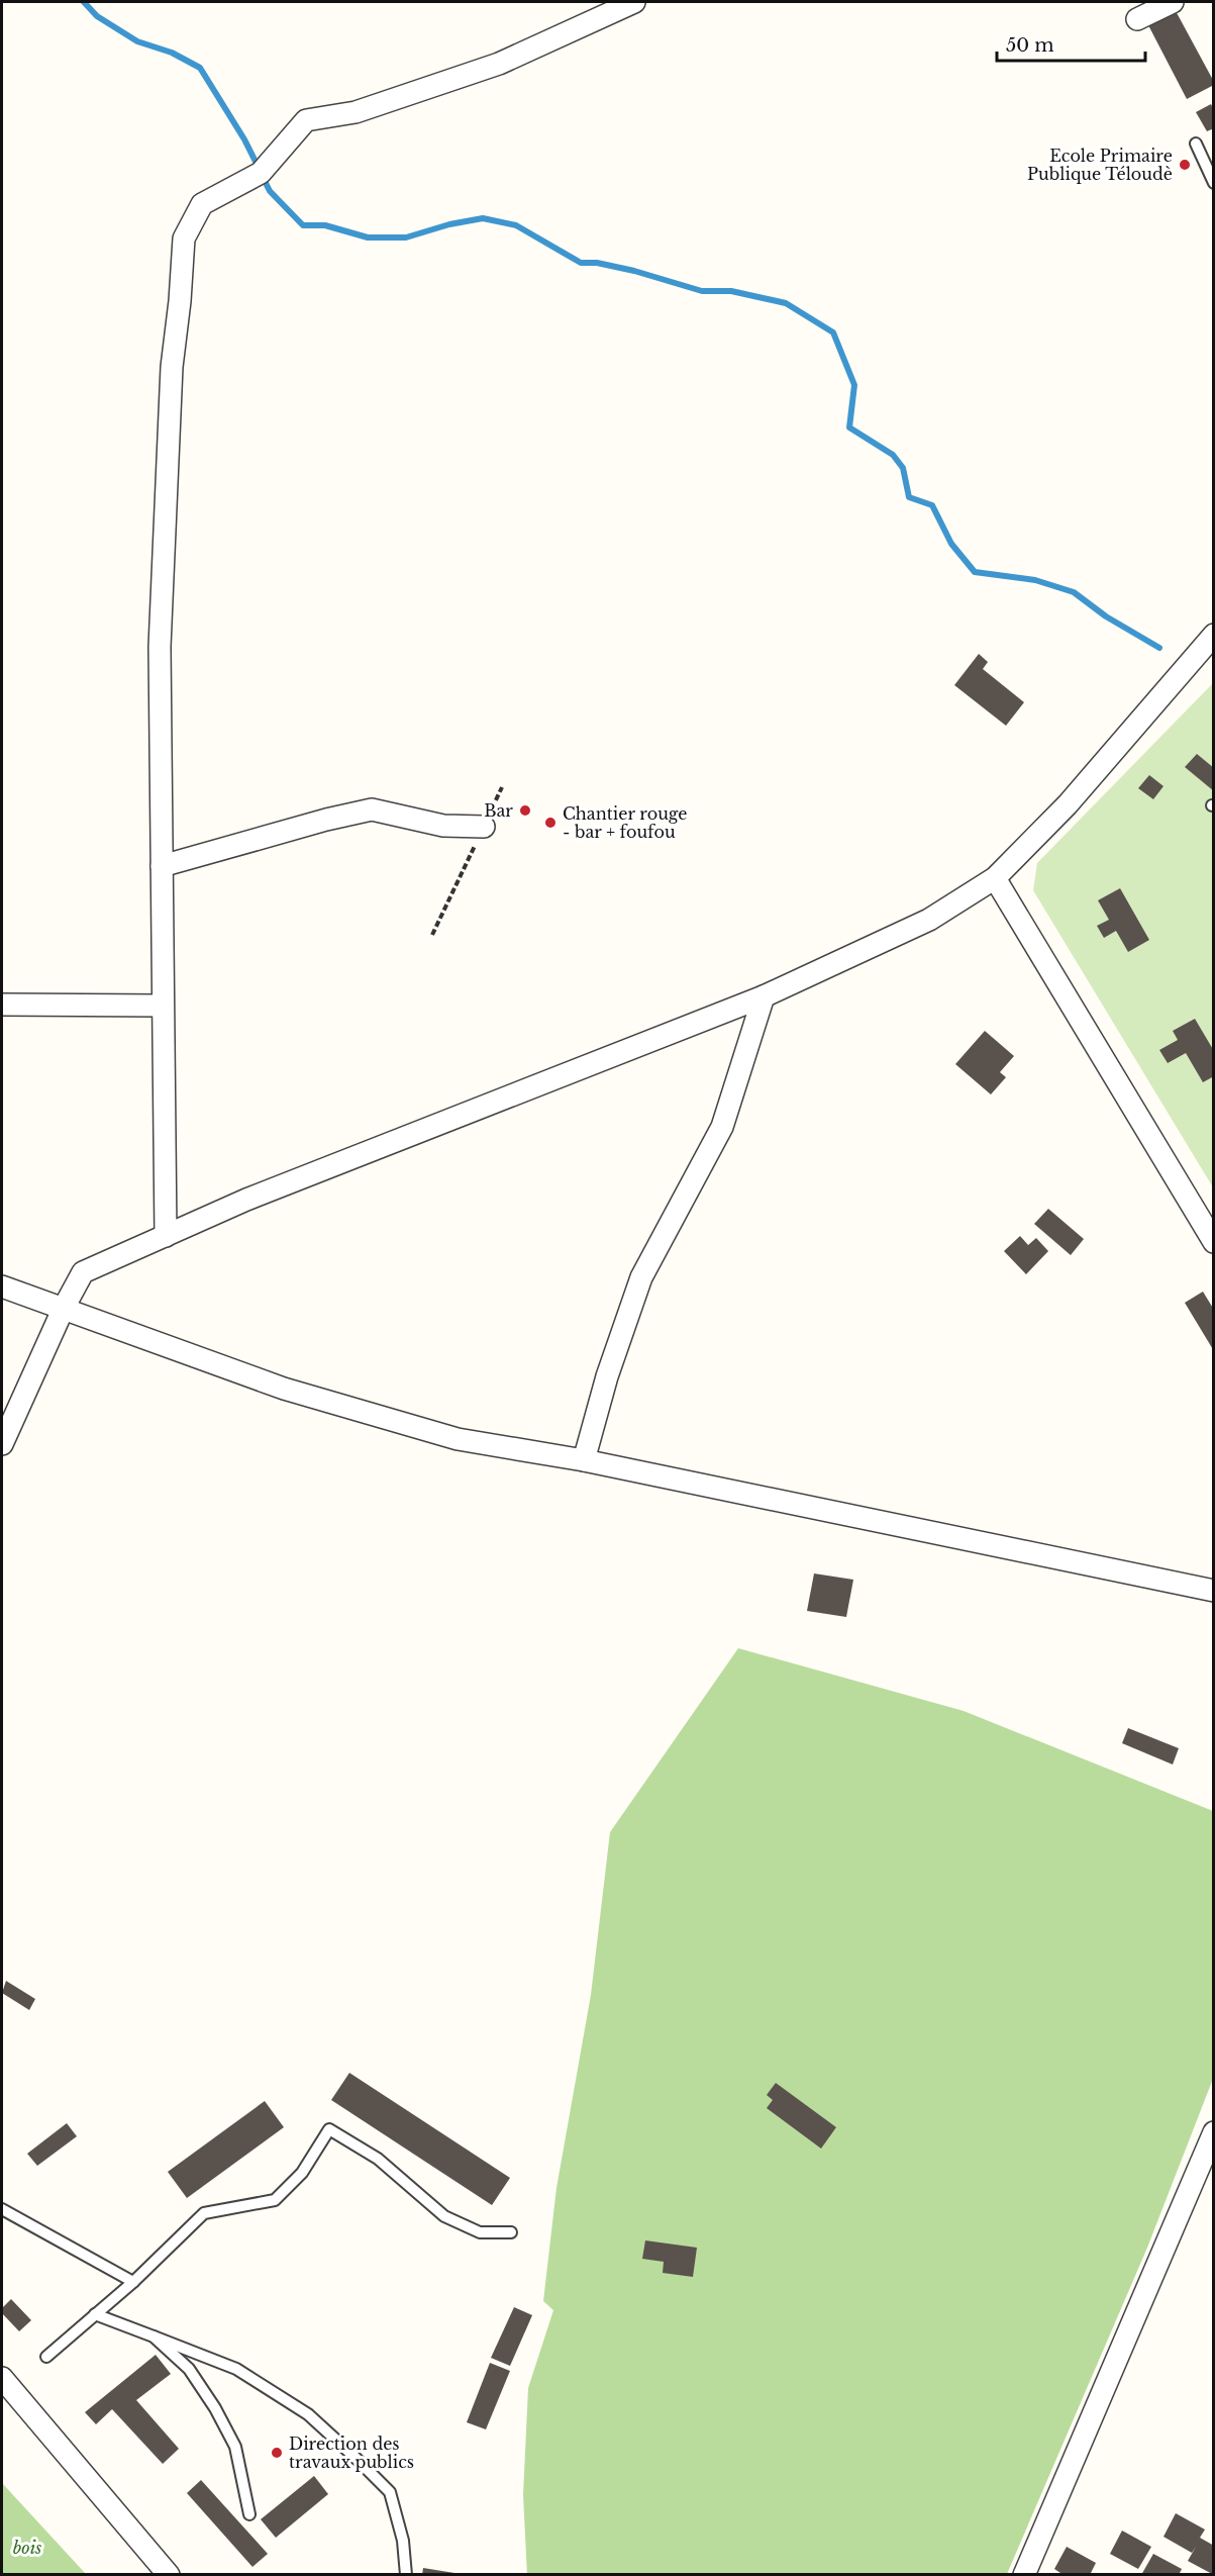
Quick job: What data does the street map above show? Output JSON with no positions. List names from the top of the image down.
{
  "parks": ["bois"],
  "places": [
    "Ecole Primaire Publique Téloudè",
    "Bar",
    "Chantier rouge - bar + foufou",
    "Direction des travaux publics"
  ],
  "scale_bar": "50 m"
}
